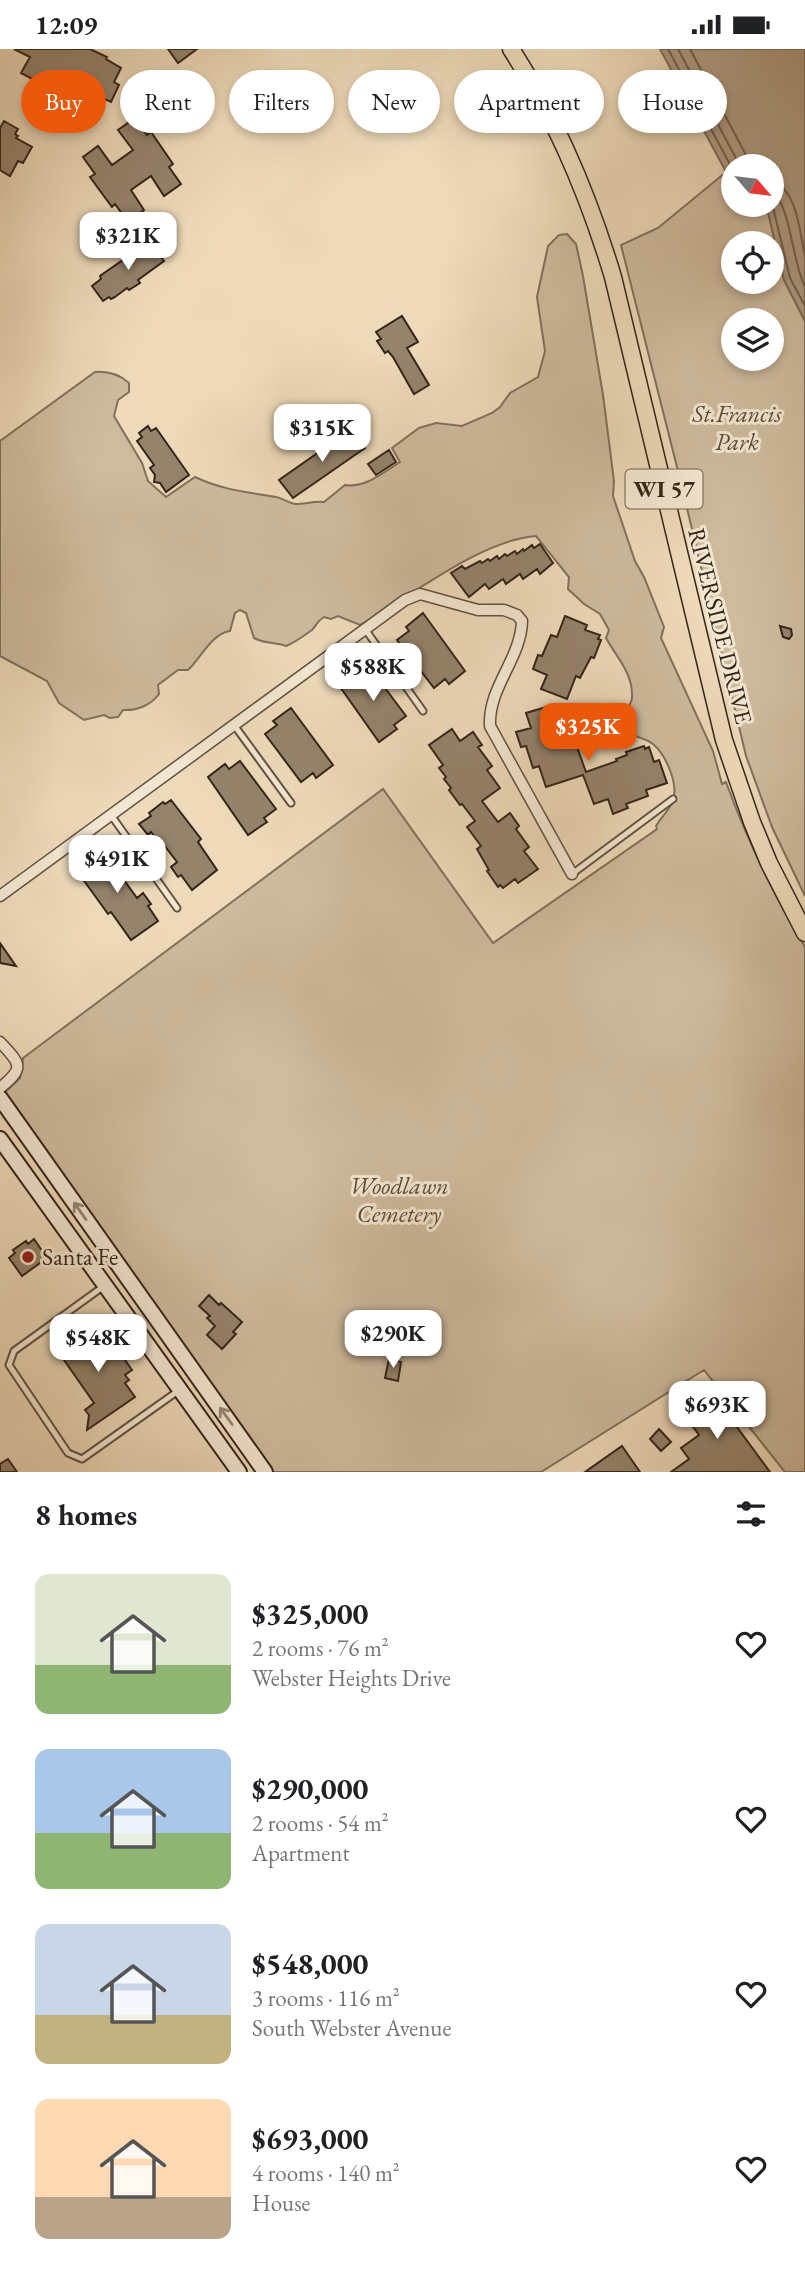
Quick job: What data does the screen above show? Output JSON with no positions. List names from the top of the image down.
{
  "streets": {
    "main road": ["WI 57", "RIVERSIDE DRIVE"]
  },
  "parks": ["St.Francis Park", "Woodlawn Cemetery"],
  "places": ["Santa Fe"],
  "north": "bottom right",
  "page": {
    "status": "12:09",
    "chip": [
      "Buy",
      "Rent",
      "Filters",
      "New",
      "Apartment",
      "House"
    ],
    "price": [
      "$321K",
      "$315K",
      "$588K",
      "$325K",
      "$491K",
      "$290K",
      "$548K",
      "$693K"
    ],
    "heading": "8 homes",
    "list": [
      {
        "name": "$325,000",
        "note": "2 rooms · 76 m² · Webster Heights Drive"
      },
      {
        "name": "$290,000",
        "note": "2 rooms · 54 m² · Apartment"
      },
      {
        "name": "$548,000",
        "note": "3 rooms · 116 m² · South Webster Avenue"
      },
      {
        "name": "$693,000",
        "note": "4 rooms · 140 m² · House"
      }
    ]
  }
}
